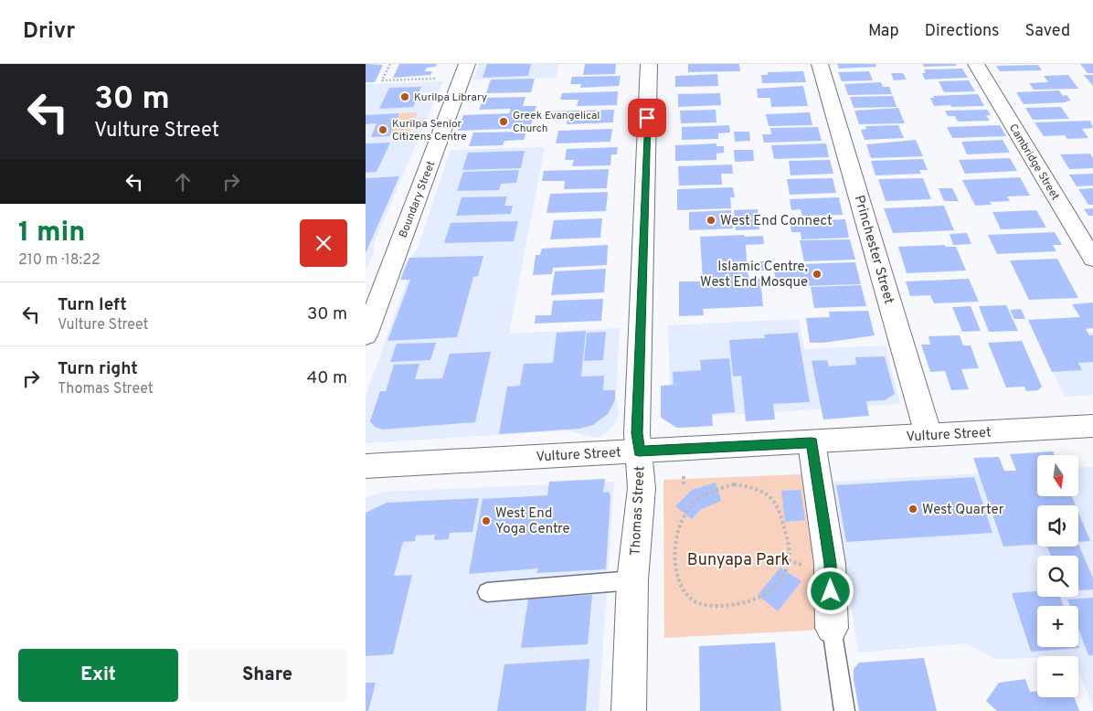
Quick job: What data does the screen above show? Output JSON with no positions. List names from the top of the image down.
{
  "streets": {
    "street": [
      "Cambridge Street",
      "Boundary Street",
      "Princhester Street",
      "Vulture Street",
      "Thomas Street"
    ]
  },
  "crossings": [
    ["Princhester Street", "Vulture Street"],
    ["Vulture Street", "Thomas Street"]
  ],
  "parks": ["Bunyapa Park"],
  "places": [
    "Kurilpa Library",
    "Greek Evangelical Church",
    "Kurilpa Senior Citizens Centre",
    "West End Connect",
    "Islamic Centre, West End Mosque",
    "West Quarter",
    "West End Yoga Centre"
  ],
  "north": "bottom",
  "page": {
    "header": "Drivr",
    "nav": ["Map", "Directions", "Saved"],
    "turn": ["30 m", "Vulture Street"],
    "heading": ["1 min", "210 m · 18:22"],
    "list": [
      {
        "name": "Turn left",
        "note": "Vulture Street",
        "value": "30 m"
      },
      {
        "name": "Turn right",
        "note": "Thomas Street",
        "value": "40 m"
      }
    ],
    "map_buttons": ["+", "−"],
    "buttons": ["Exit", "Share"]
  }
}
